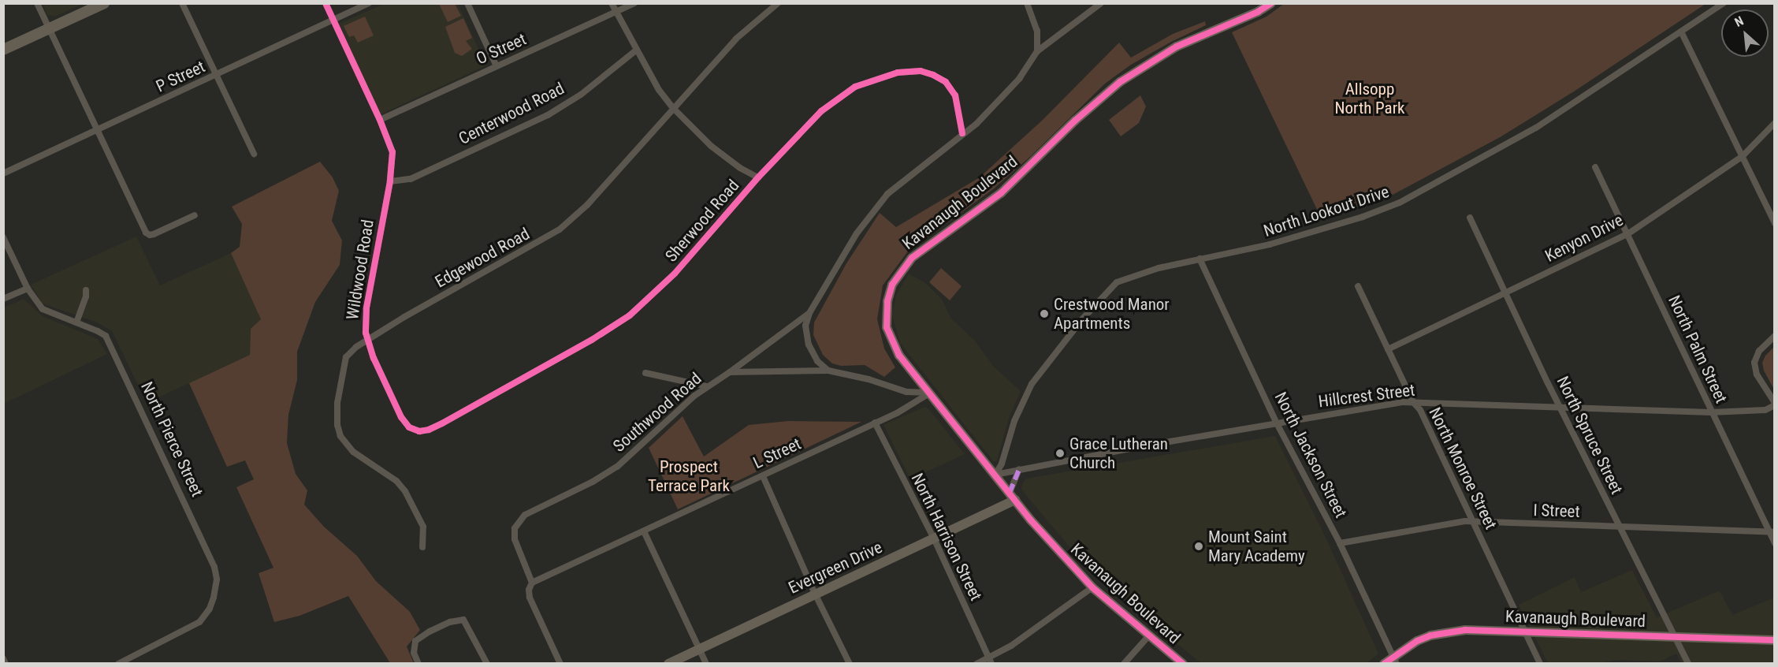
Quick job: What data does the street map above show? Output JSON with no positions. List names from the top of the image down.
{
  "streets": {
    "street": [
      "O Street",
      "P Street",
      "Centerwood Road",
      "Kavanaugh Boulevard",
      "North Lookout Drive",
      "Sherwood Road",
      "Kenyon Drive",
      "Edgewood Road",
      "Wildwood Road",
      "North Palm Street",
      "Hillcrest Street",
      "Southwood Road",
      "North Spruce Street",
      "North Pierce Street",
      "L Street",
      "North Jackson Street",
      "North Monroe Street",
      "I Street",
      "North Harrison Street",
      "Evergreen Drive"
    ]
  },
  "crossings": [
    ["O Street", "Wildwood Road"],
    ["P Street", "Wildwood Road"],
    ["Centerwood Road", "Wildwood Road"],
    ["Kavanaugh Boulevard", "North Lookout Drive"],
    ["Kavanaugh Boulevard", "Hillcrest Street"],
    ["Kavanaugh Boulevard", "North Spruce Street"],
    ["Kavanaugh Boulevard", "L Street"],
    ["Kavanaugh Boulevard", "North Jackson Street"],
    ["Kavanaugh Boulevard", "North Monroe Street"],
    ["Kavanaugh Boulevard", "Evergreen Drive"],
    ["North Lookout Drive", "Hillcrest Street"],
    ["North Lookout Drive", "North Jackson Street"],
    ["Sherwood Road", "Wildwood Road"],
    ["Kenyon Drive", "North Palm Street"],
    ["Kenyon Drive", "North Spruce Street"],
    ["Kenyon Drive", "North Monroe Street"],
    ["Edgewood Road", "Wildwood Road"],
    ["North Palm Street", "Hillcrest Street"],
    ["North Palm Street", "I Street"],
    ["Hillcrest Street", "North Spruce Street"],
    ["Hillcrest Street", "North Jackson Street"],
    ["Hillcrest Street", "North Monroe Street"],
    ["Southwood Road", "L Street"],
    ["North Spruce Street", "I Street"],
    ["L Street", "North Harrison Street"],
    ["North Jackson Street", "I Street"],
    ["North Monroe Street", "I Street"],
    ["North Harrison Street", "Evergreen Drive"]
  ],
  "parks": ["Allsopp North Park", "Prospect Terrace Park"],
  "places": ["Crestwood Manor Apartments", "Grace Lutheran Church", "Mount Saint Mary Academy"],
  "north": "top left"
}
